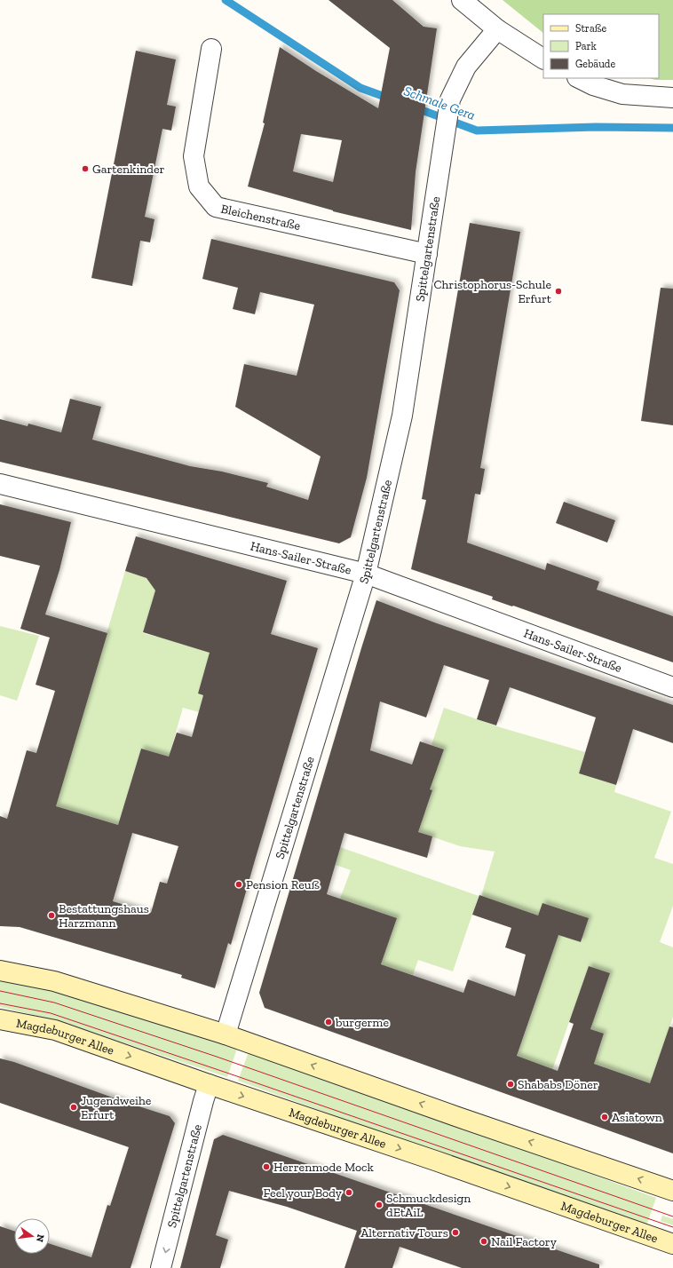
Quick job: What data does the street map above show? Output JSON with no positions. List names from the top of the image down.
{
  "streets": {
    "main road": ["Magdeburger Allee"],
    "street": ["Bleichenstraße", "Spittelgartenstraße", "Hans-Sailer-Straße"]
  },
  "crossings": [
    ["Bleichenstraße", "Spittelgartenstraße"],
    ["Spittelgartenstraße", "Hans-Sailer-Straße"],
    ["Spittelgartenstraße", "Magdeburger Allee"]
  ],
  "water": ["Schmale Gera"],
  "places": [
    "Gartenkinder",
    "Christophorus-Schule Erfurt",
    "Pension Reuß",
    "Bestattungshaus Harzmann",
    "burgerme",
    "Shababs Döner",
    "Jugendweihe Erfurt",
    "Asiatown",
    "Herrenmode Mock",
    "Feel your Body",
    "Schmuckdesign dEtAiL",
    "Alternativ Tours",
    "Nail Factory"
  ],
  "legend": ["Straße", "Park", "Gebäude"],
  "north": "right"
}
